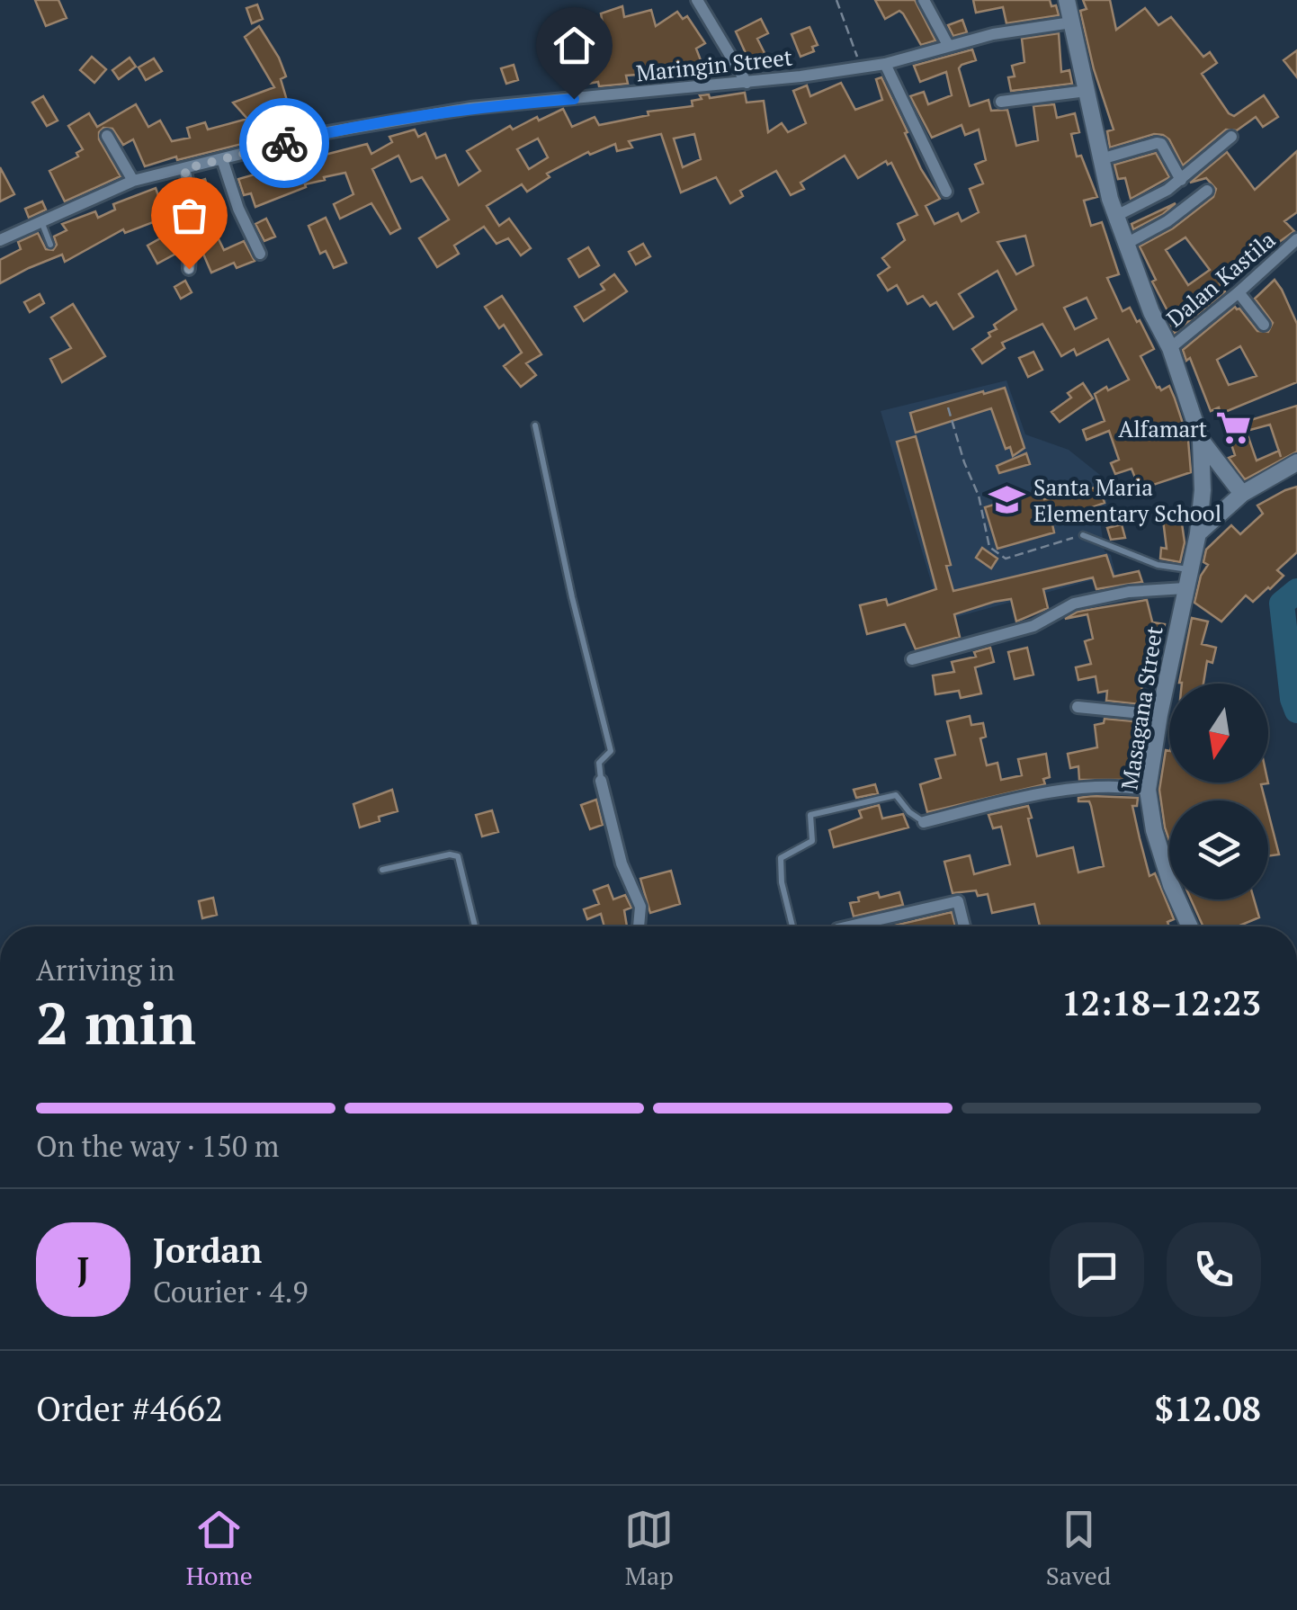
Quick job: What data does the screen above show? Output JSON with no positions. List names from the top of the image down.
{
  "streets": {
    "street": ["Maringin Street", "Dalan Kastila", "Masagana Street"]
  },
  "places": {
    "supermarket": ["Alfamart"],
    "school or university": ["Santa Maria Elementary School"]
  },
  "north": "bottom",
  "page": {
    "heading": ["2 min", "Arriving in", "12:18–12:23"],
    "panel": [
      "Jordan",
      "Courier · 4.9",
      "Order #4662",
      "$12.08"
    ],
    "bar": "On the way · 150 m",
    "round": "J",
    "tabs": ["Home", "Map", "Saved"]
  }
}
